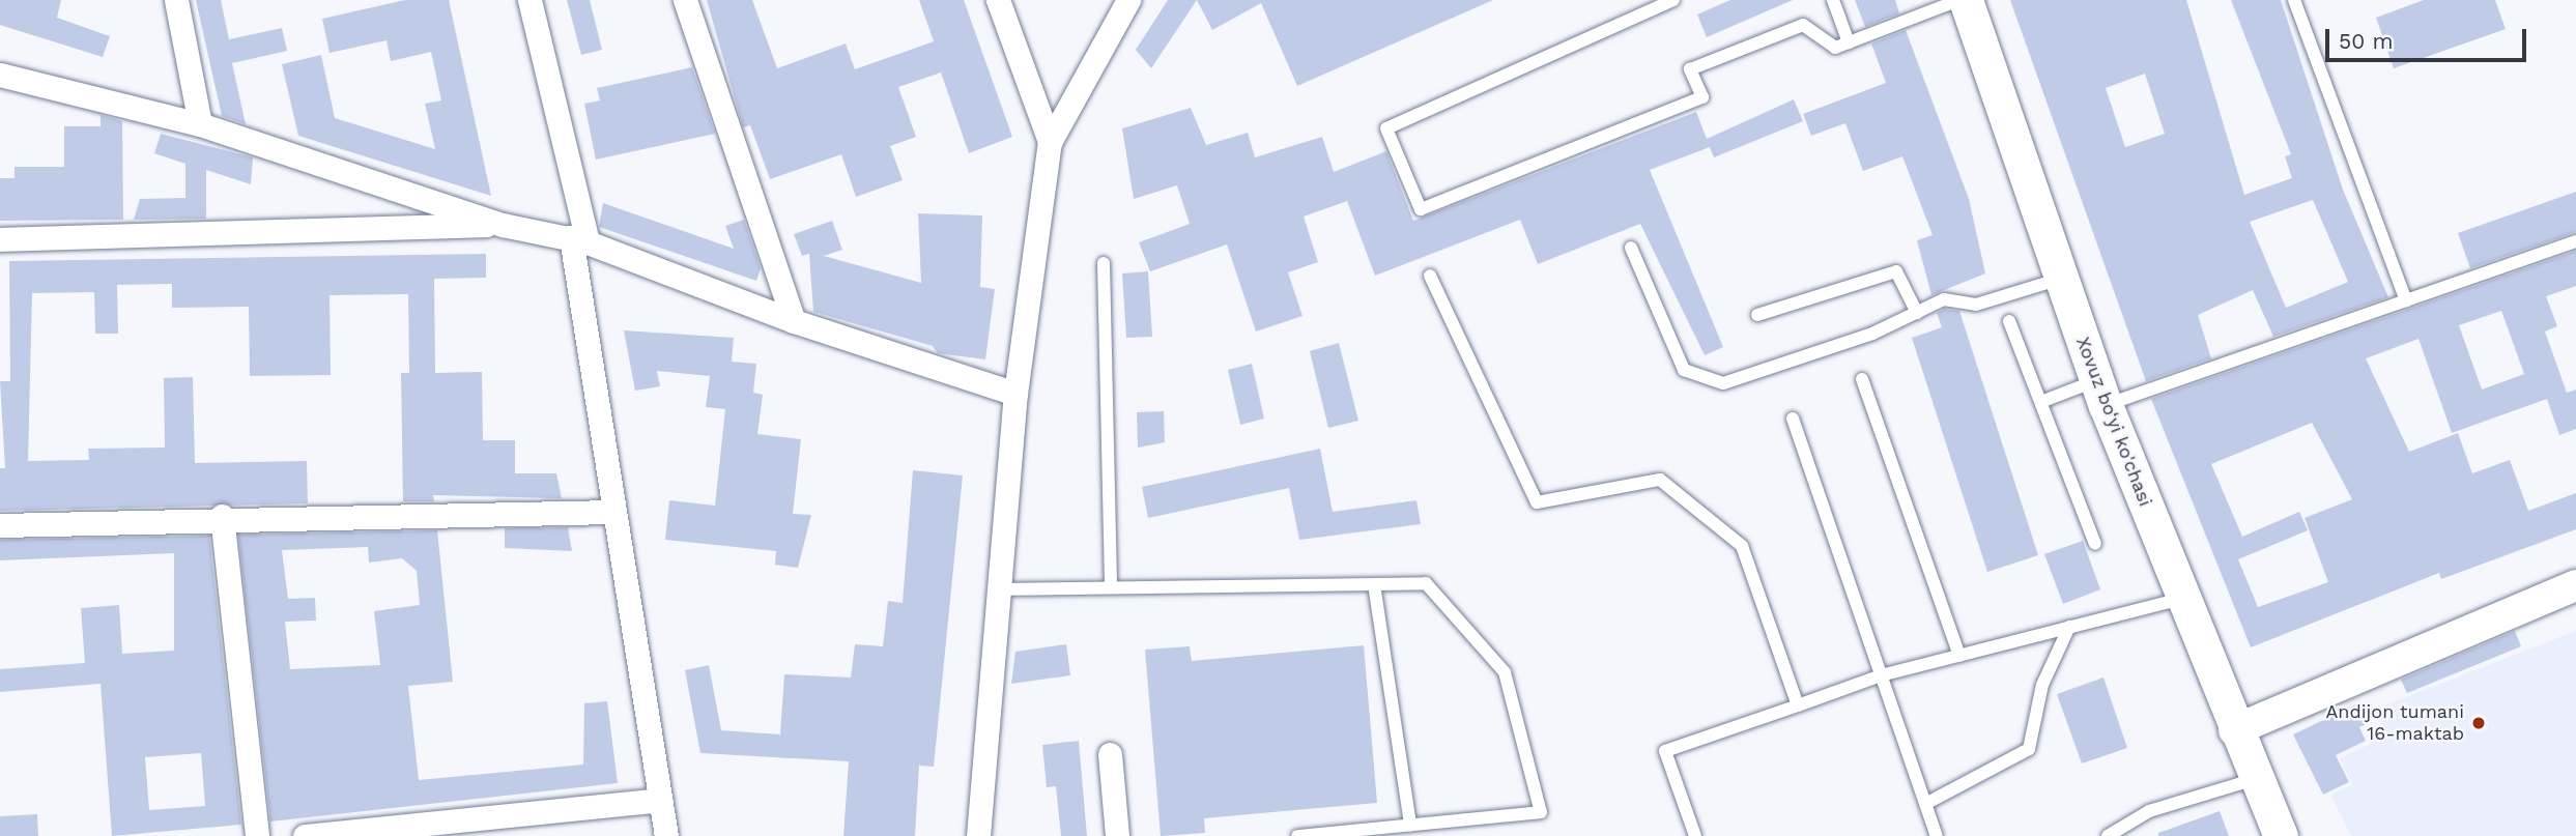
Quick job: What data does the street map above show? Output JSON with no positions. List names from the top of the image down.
{
  "streets": {
    "main road": ["Xovuz bo‘yi ko'chasi"]
  },
  "places": ["Andijon tumani 16-maktab"],
  "scale_bar": "50 m"
}
